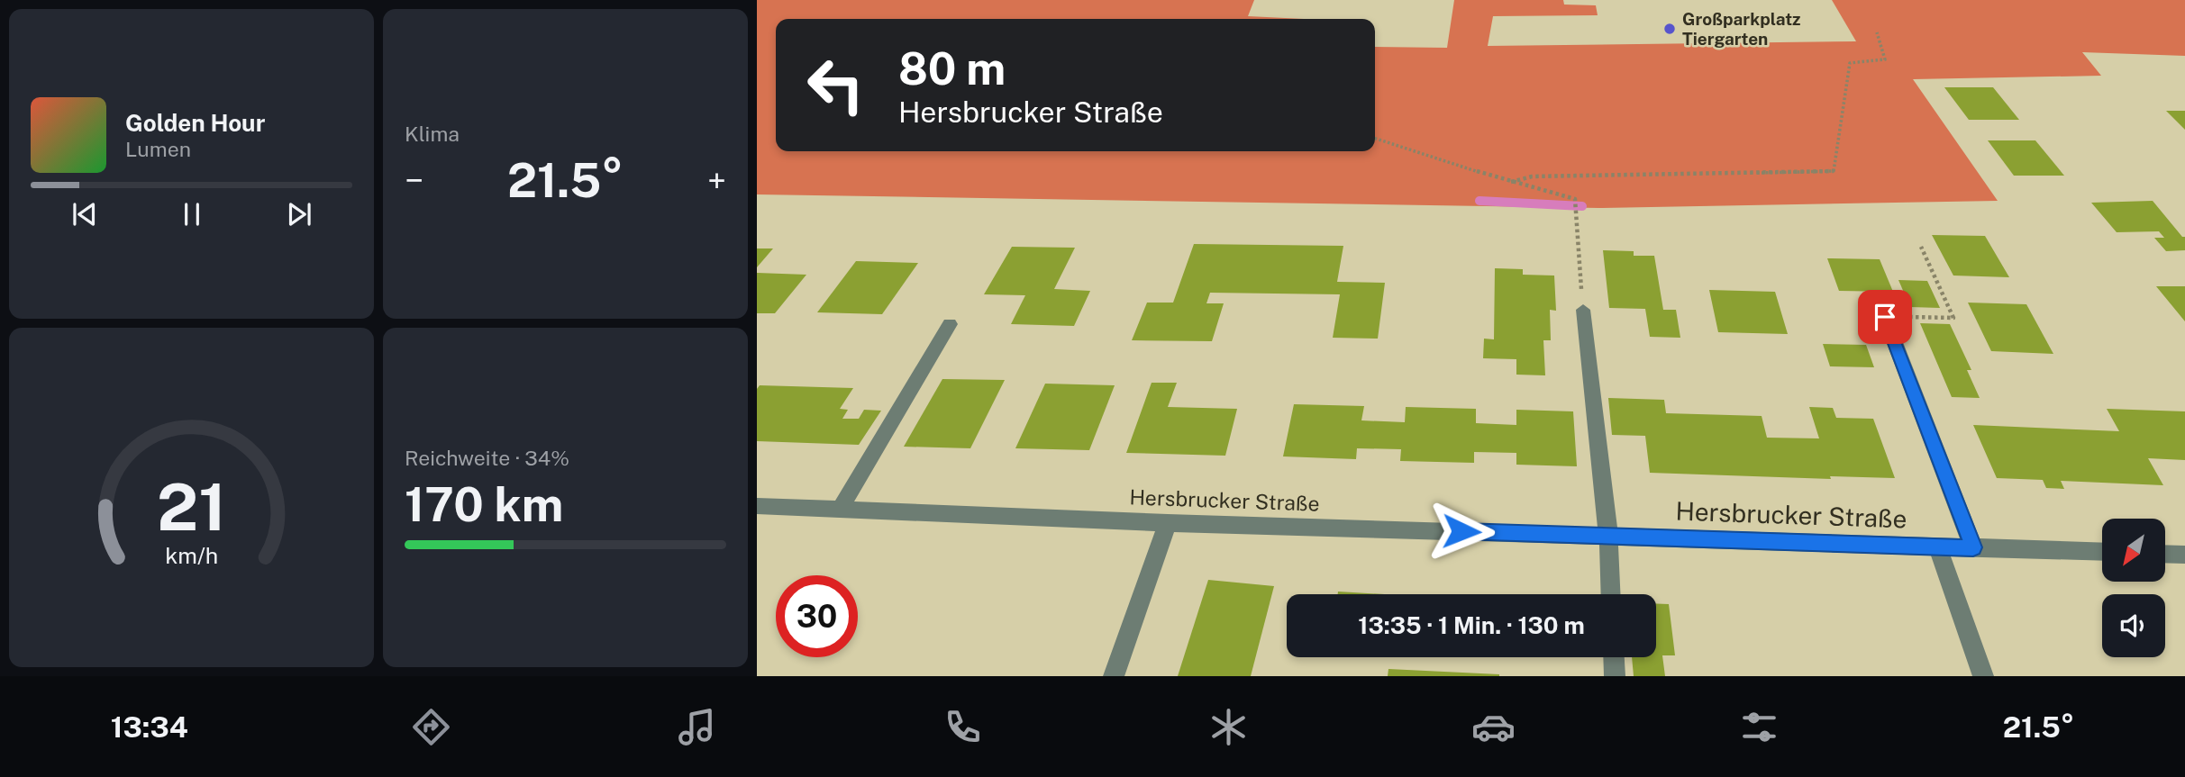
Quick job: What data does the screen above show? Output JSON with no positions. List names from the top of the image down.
{
  "streets": {
    "street": ["Hersbrucker Straße"]
  },
  "places": ["Großparkplatz Tiergarten"],
  "north": "bottom left",
  "page": {
    "tile": [
      "Klima",
      ["Reichweite · 34%", "170 km"]
    ],
    "turn": ["80 m", "Hersbrucker Straße"],
    "song": ["Golden Hour", "Lumen"],
    "heat": ["−", "21.5°", "+"],
    "limit": "30",
    "trip": "13:35 · 1 Min. · 130 m",
    "tabs": ["13:34", "21.5°"],
    "gauge": ["21", "km/h"]
  }
}
